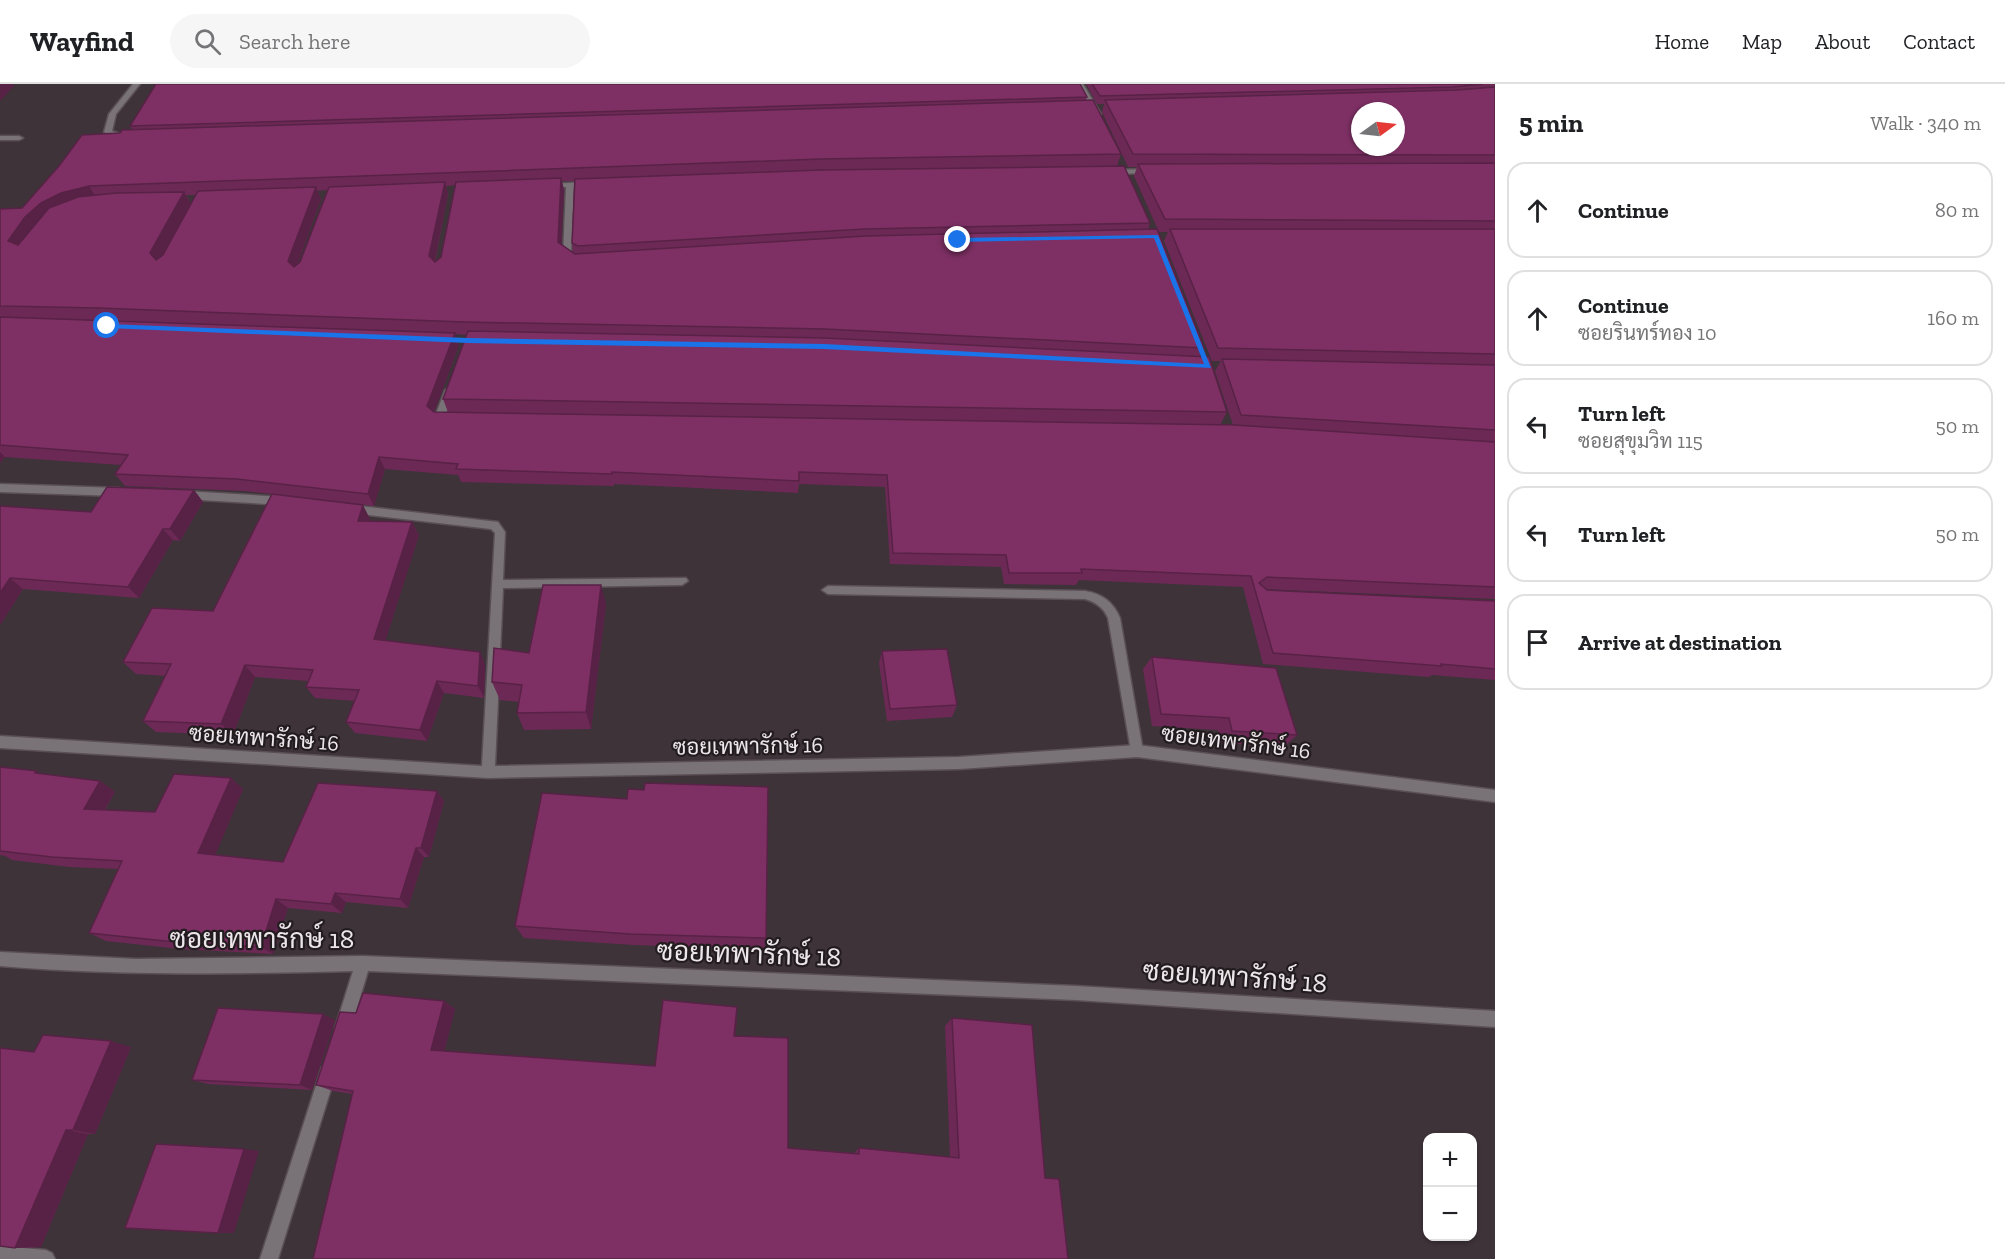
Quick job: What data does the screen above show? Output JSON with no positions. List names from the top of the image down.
{
  "streets": {
    "street": ["ซอยเทพารักษ์ 16", "ซอยเทพารักษ์ 18"]
  },
  "north": "right",
  "page": {
    "header": "Wayfind",
    "search": "Search here",
    "nav": [
      "Home",
      "Map",
      "About",
      "Contact"
    ],
    "heading": ["5 min", "Walk · 340 m"],
    "list": [
      ["Continue", "80 m"],
      ["Continue", "ซอยรินทร์ทอง 10", "160 m"],
      ["Turn left", "ซอยสุขุมวิท 115", "50 m"],
      ["Turn left", "50 m"],
      "Arrive at destination"
    ],
    "map_buttons": ["+", "−"]
  }
}
